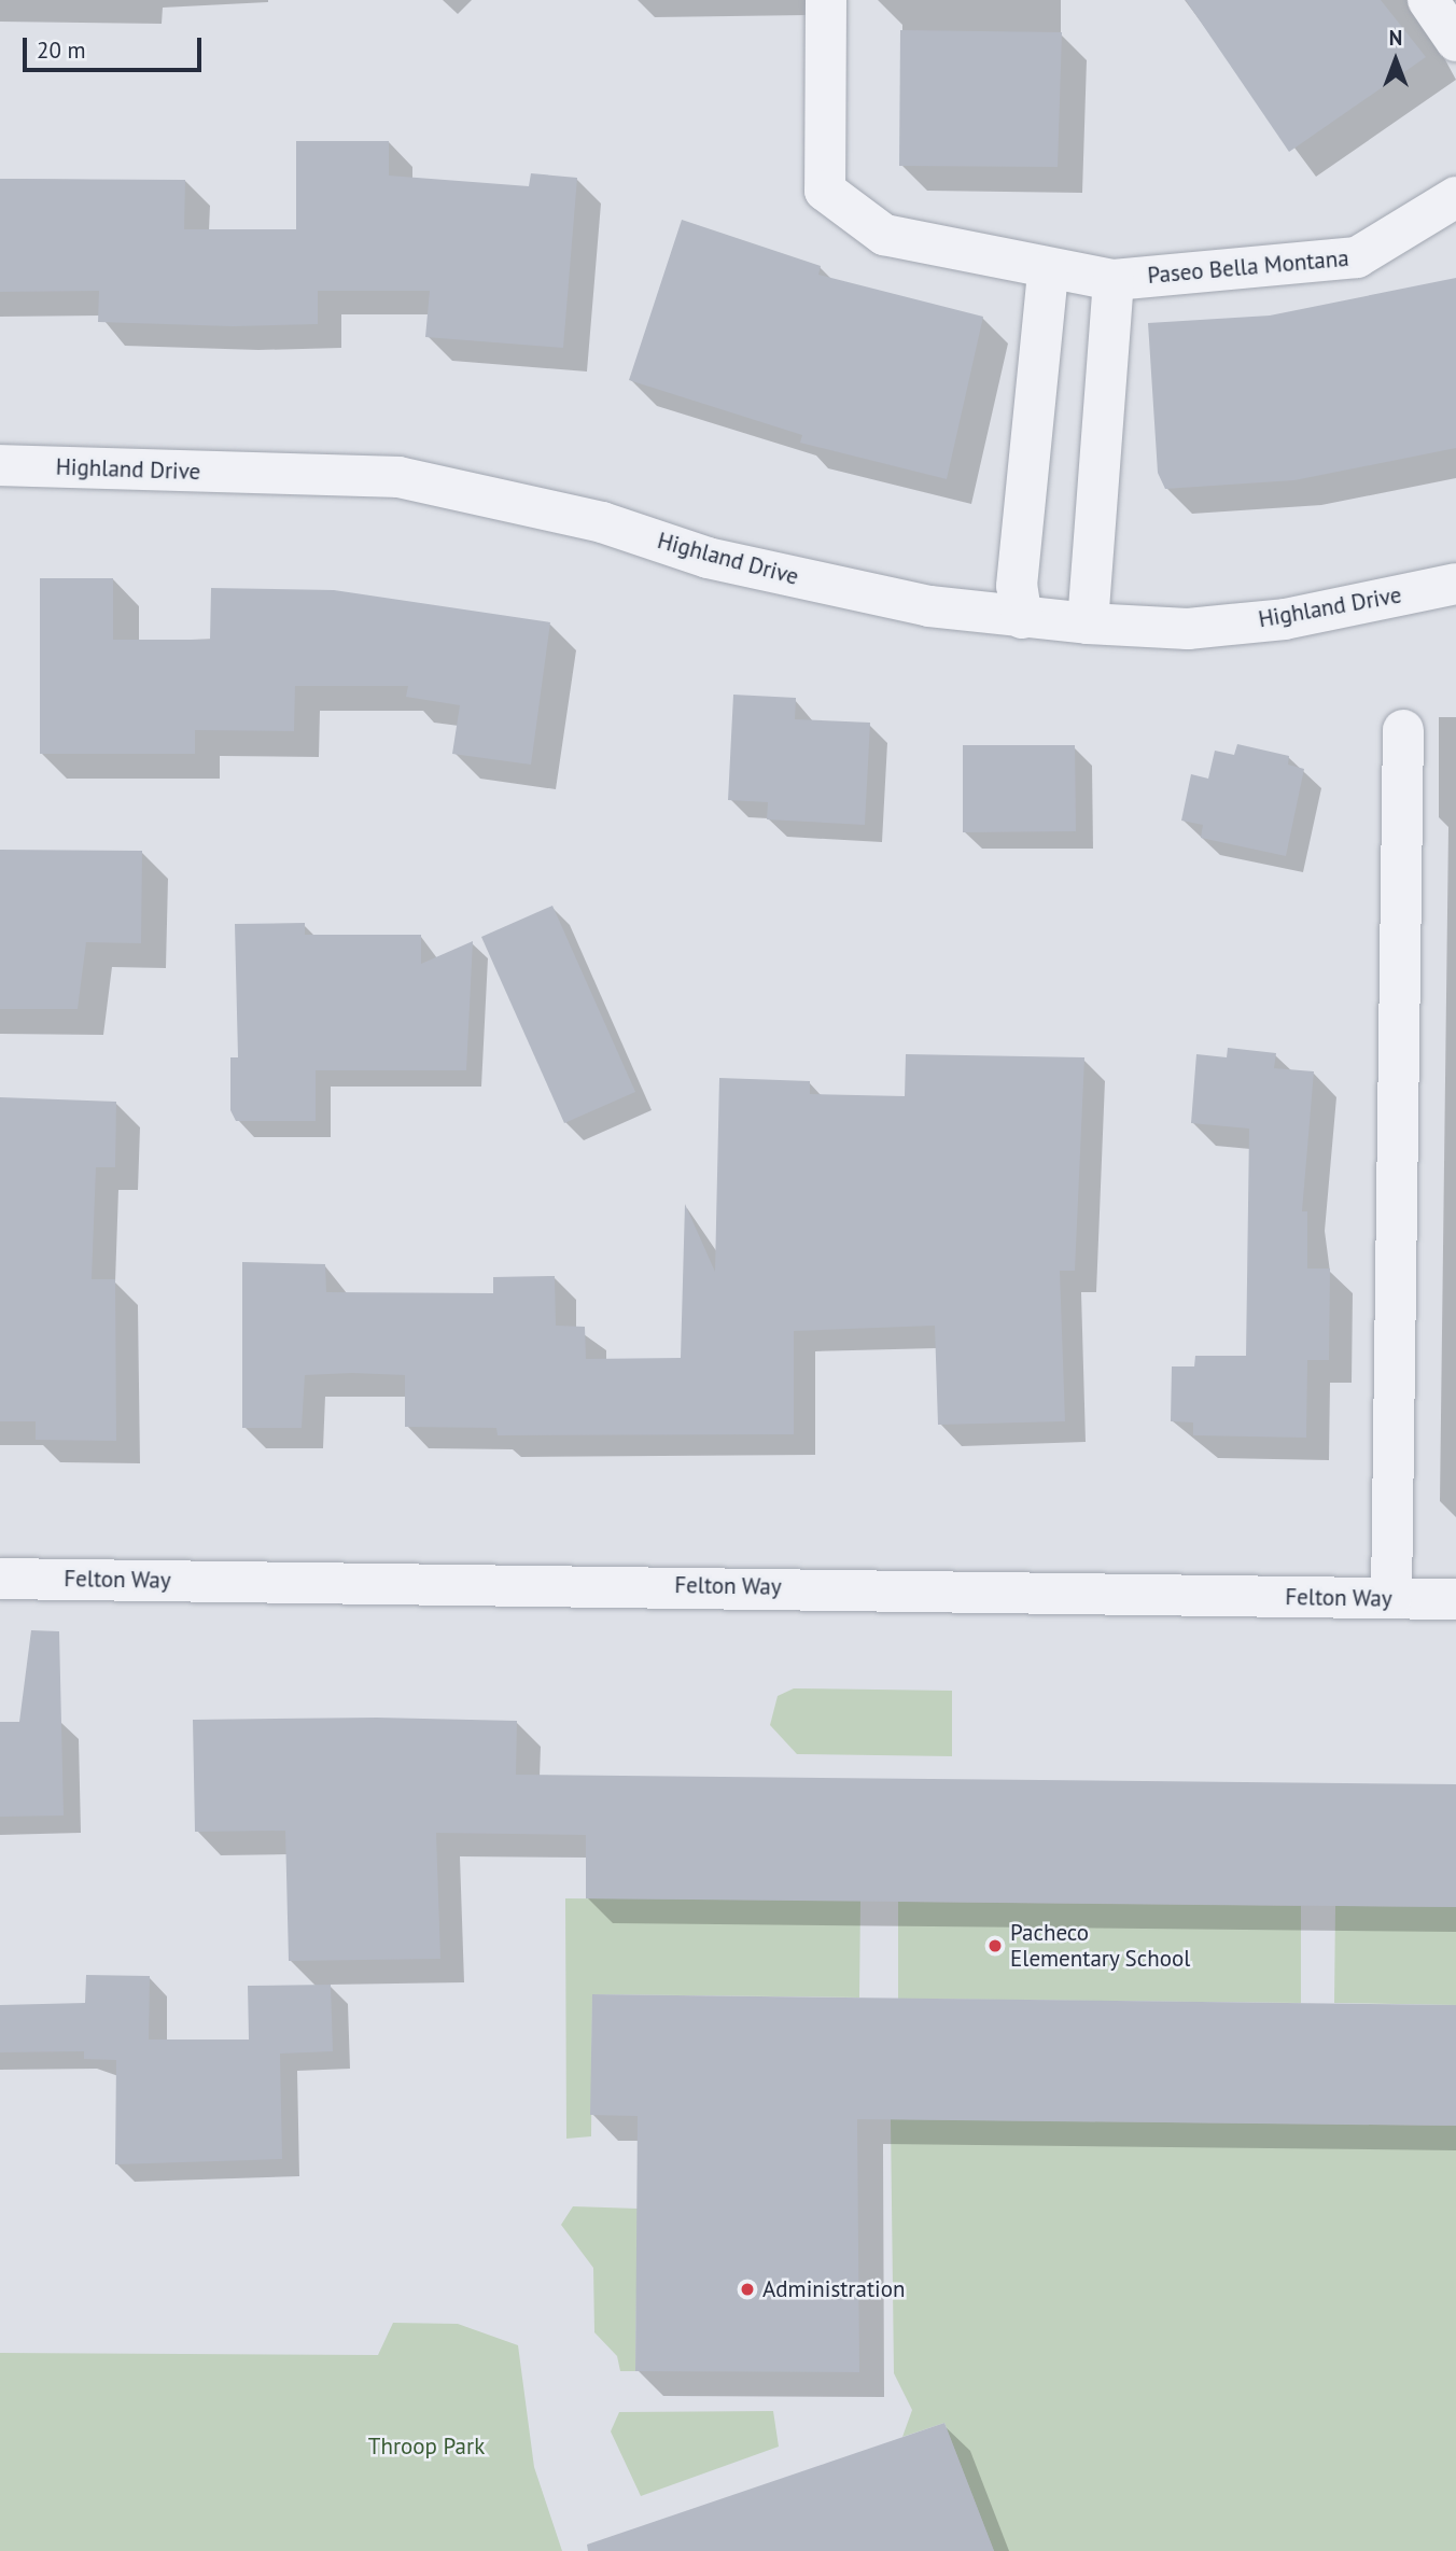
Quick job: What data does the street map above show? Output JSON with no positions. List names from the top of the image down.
{
  "streets": {
    "street": ["Paseo Bella Montana", "Highland Drive", "Felton Way"]
  },
  "parks": ["Throop Park"],
  "places": ["Pacheco Elementary School", "Administration"],
  "scale_bar": "20 m",
  "north": "top"
}
